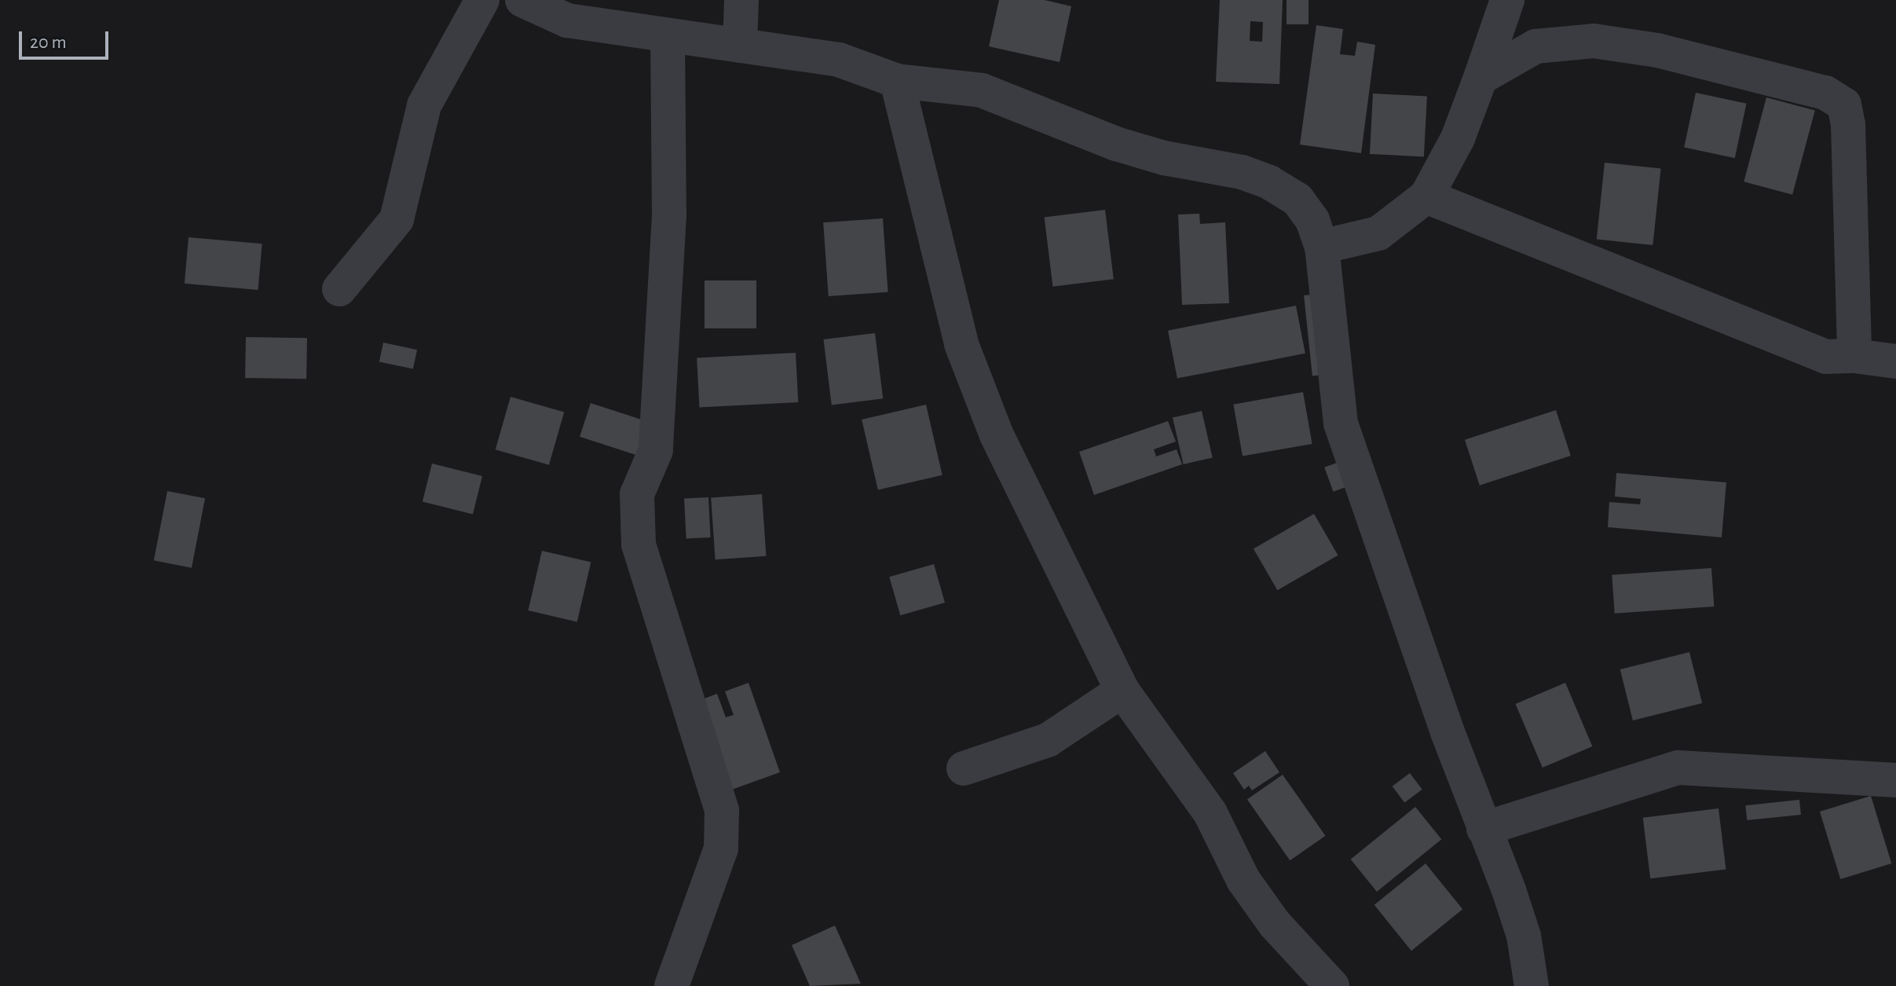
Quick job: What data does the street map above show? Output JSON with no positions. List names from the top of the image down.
{
  "scale_bar": "20 m"
}
